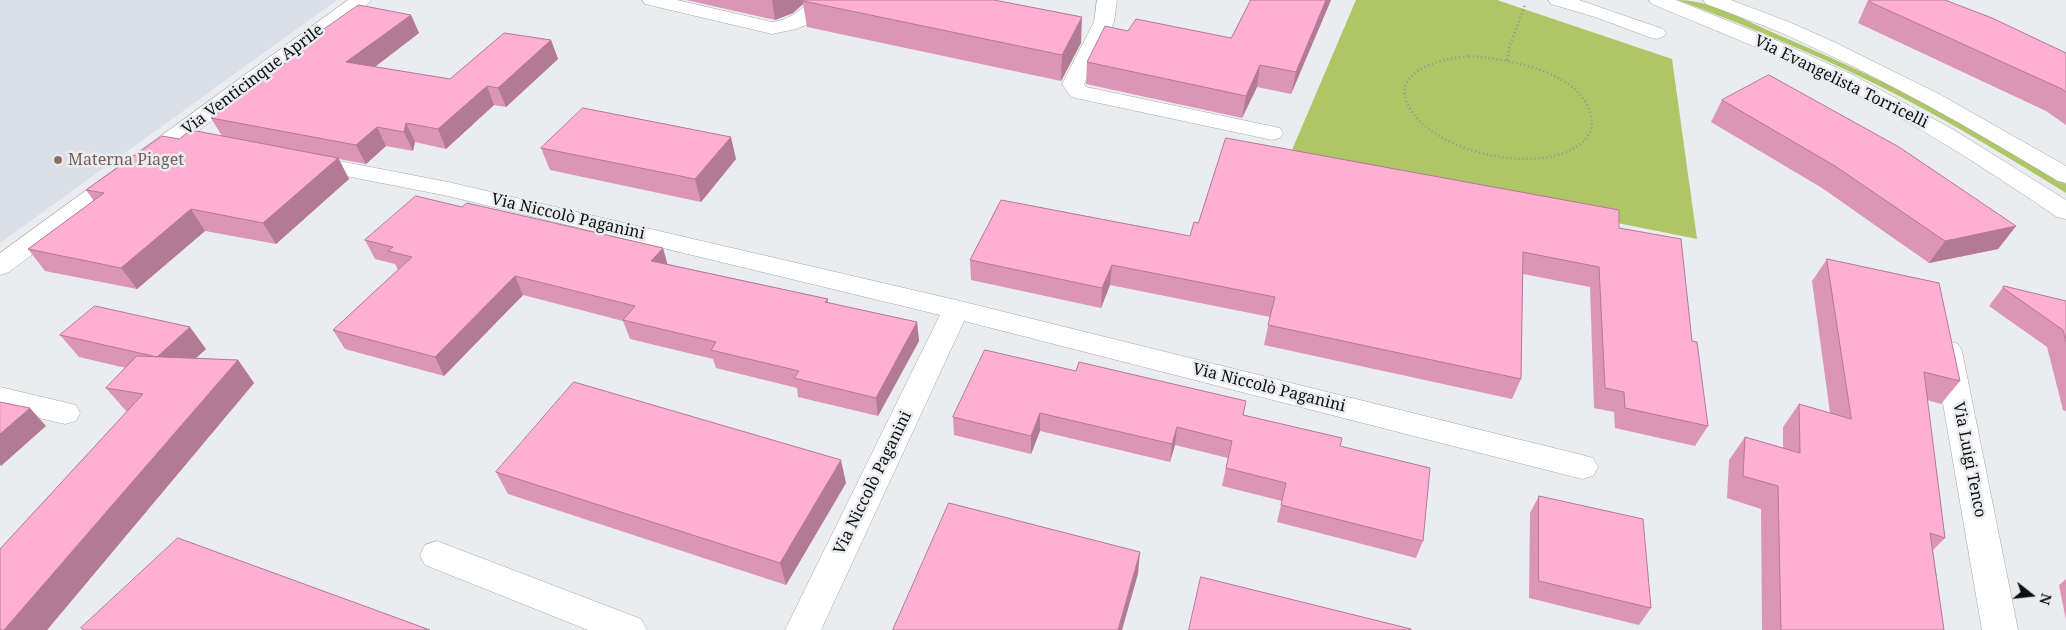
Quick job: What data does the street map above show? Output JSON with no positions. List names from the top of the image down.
{
  "streets": {
    "street": [
      "Via Venticinque Aprile",
      "Via Evangelista Torricelli",
      "Via Niccolò Paganini",
      "Via Luigi Tenco"
    ]
  },
  "places": ["Materna Piaget"],
  "north": "right"
}
